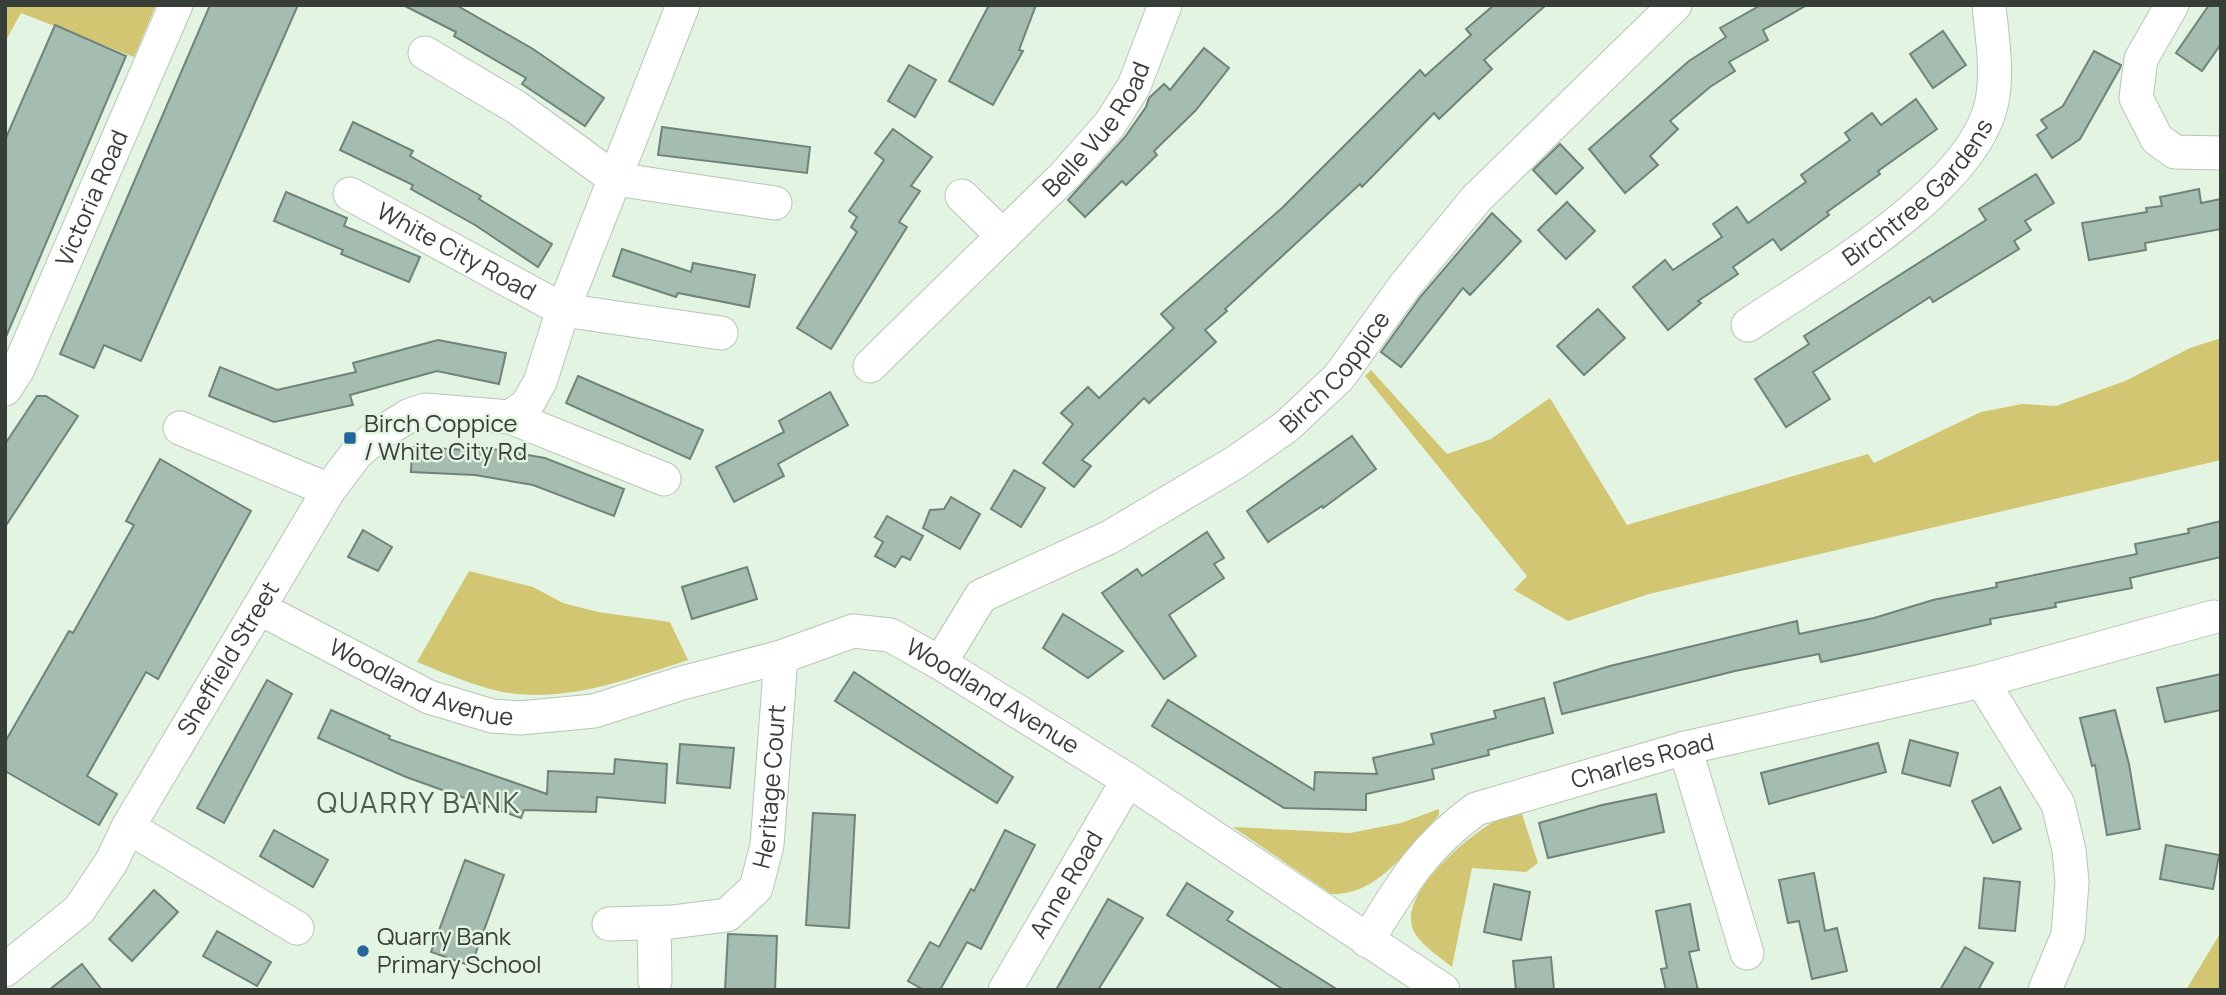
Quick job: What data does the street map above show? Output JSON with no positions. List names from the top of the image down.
{
  "streets": {
    "street": [
      "Belle Vue Road",
      "Birchtree Gardens",
      "Victoria Road",
      "White City Road",
      "Birch Coppice",
      "Sheffield Street",
      "Woodland Avenue",
      "Charles Road",
      "Heritage Court",
      "Anne Road"
    ]
  },
  "crossings": [
    ["Birch Coppice", "Woodland Avenue"],
    ["Sheffield Street", "Woodland Avenue"],
    ["Woodland Avenue", "Charles Road"],
    ["Woodland Avenue", "Heritage Court"],
    ["Woodland Avenue", "Anne Road"]
  ],
  "districts": ["QUARRY BANK"],
  "places": {
    "transit": ["Birch Coppice / White City Rd"],
    "other": ["Quarry Bank Primary School"]
  }
}
